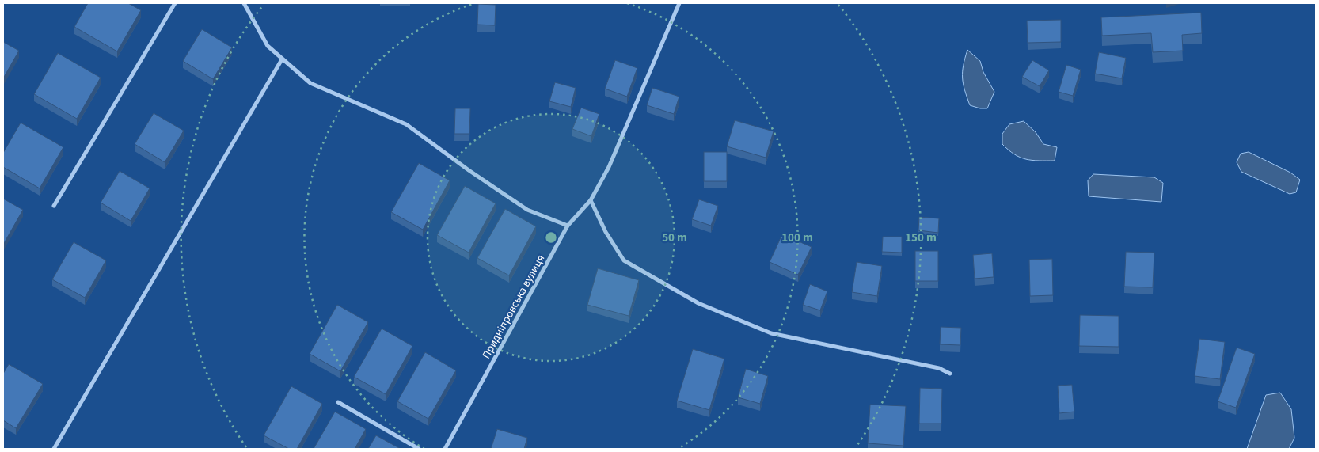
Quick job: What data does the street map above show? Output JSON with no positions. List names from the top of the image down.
{
  "streets": {
    "street": ["Придніпровська вулиця"]
  },
  "rings": ["50 m", "100 m", "150 m"]
}
